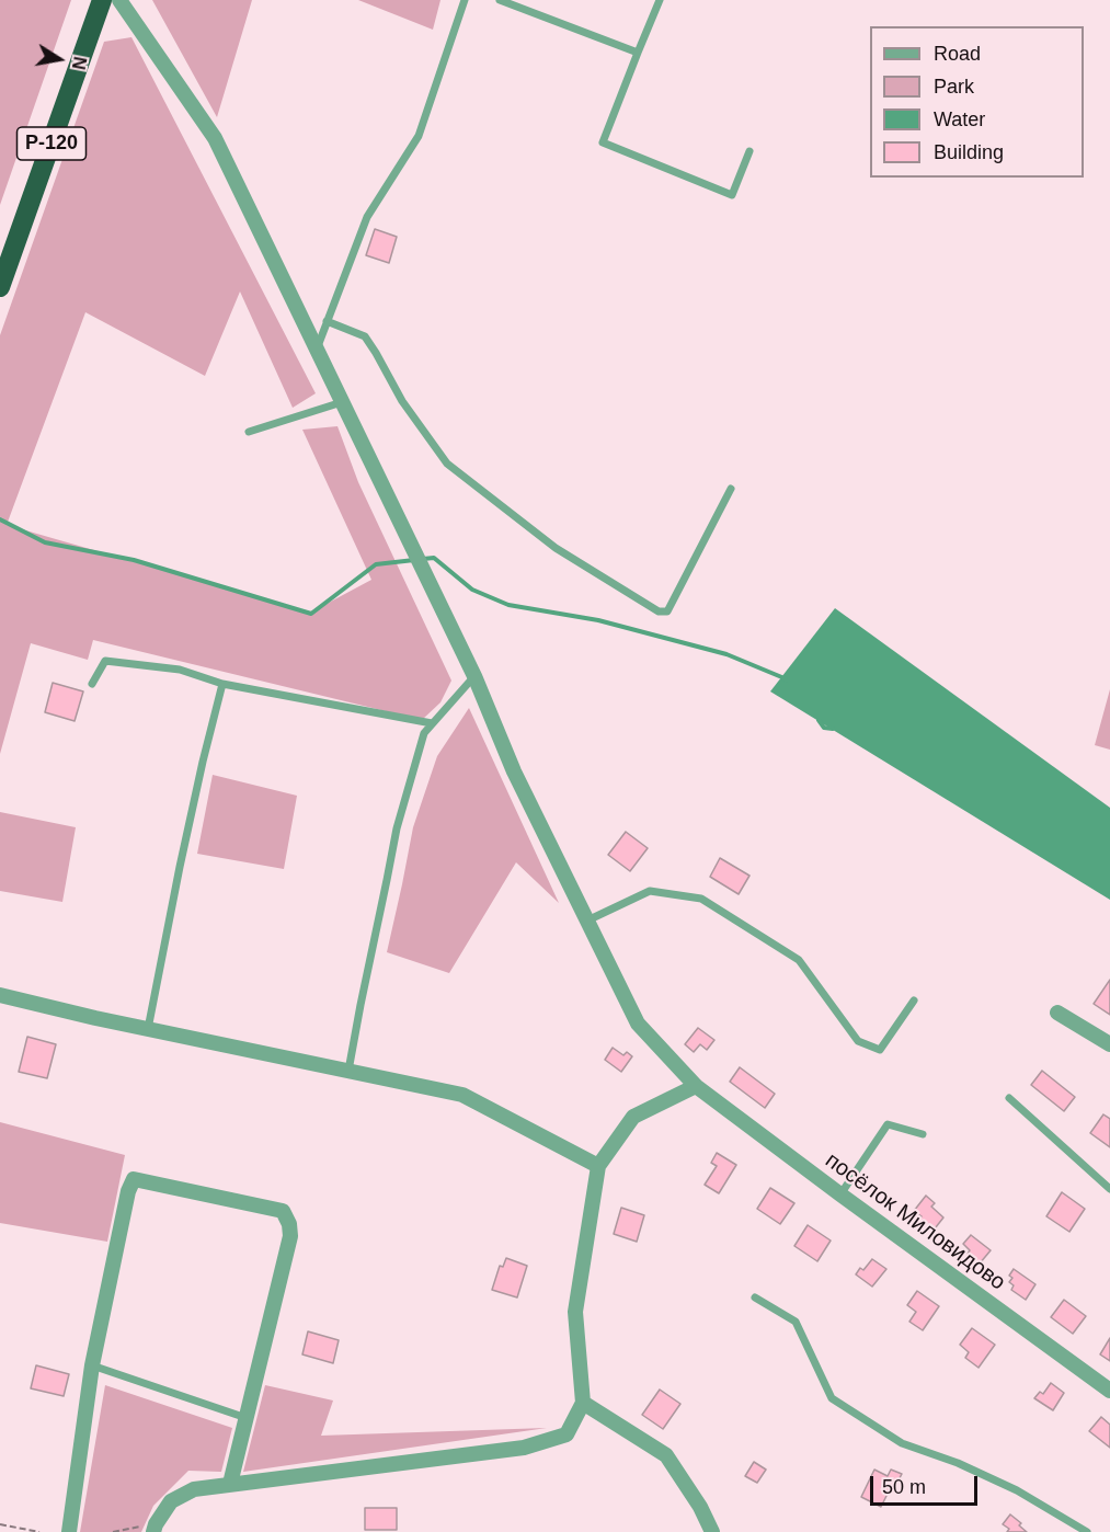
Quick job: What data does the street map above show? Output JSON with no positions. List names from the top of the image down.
{
  "streets": {
    "highway": ["Р-120"],
    "street": ["посёлок Миловидово"]
  },
  "legend": [
    "Road",
    "Park",
    "Water",
    "Building"
  ],
  "scale_bar": "50 m",
  "north": "right"
}
